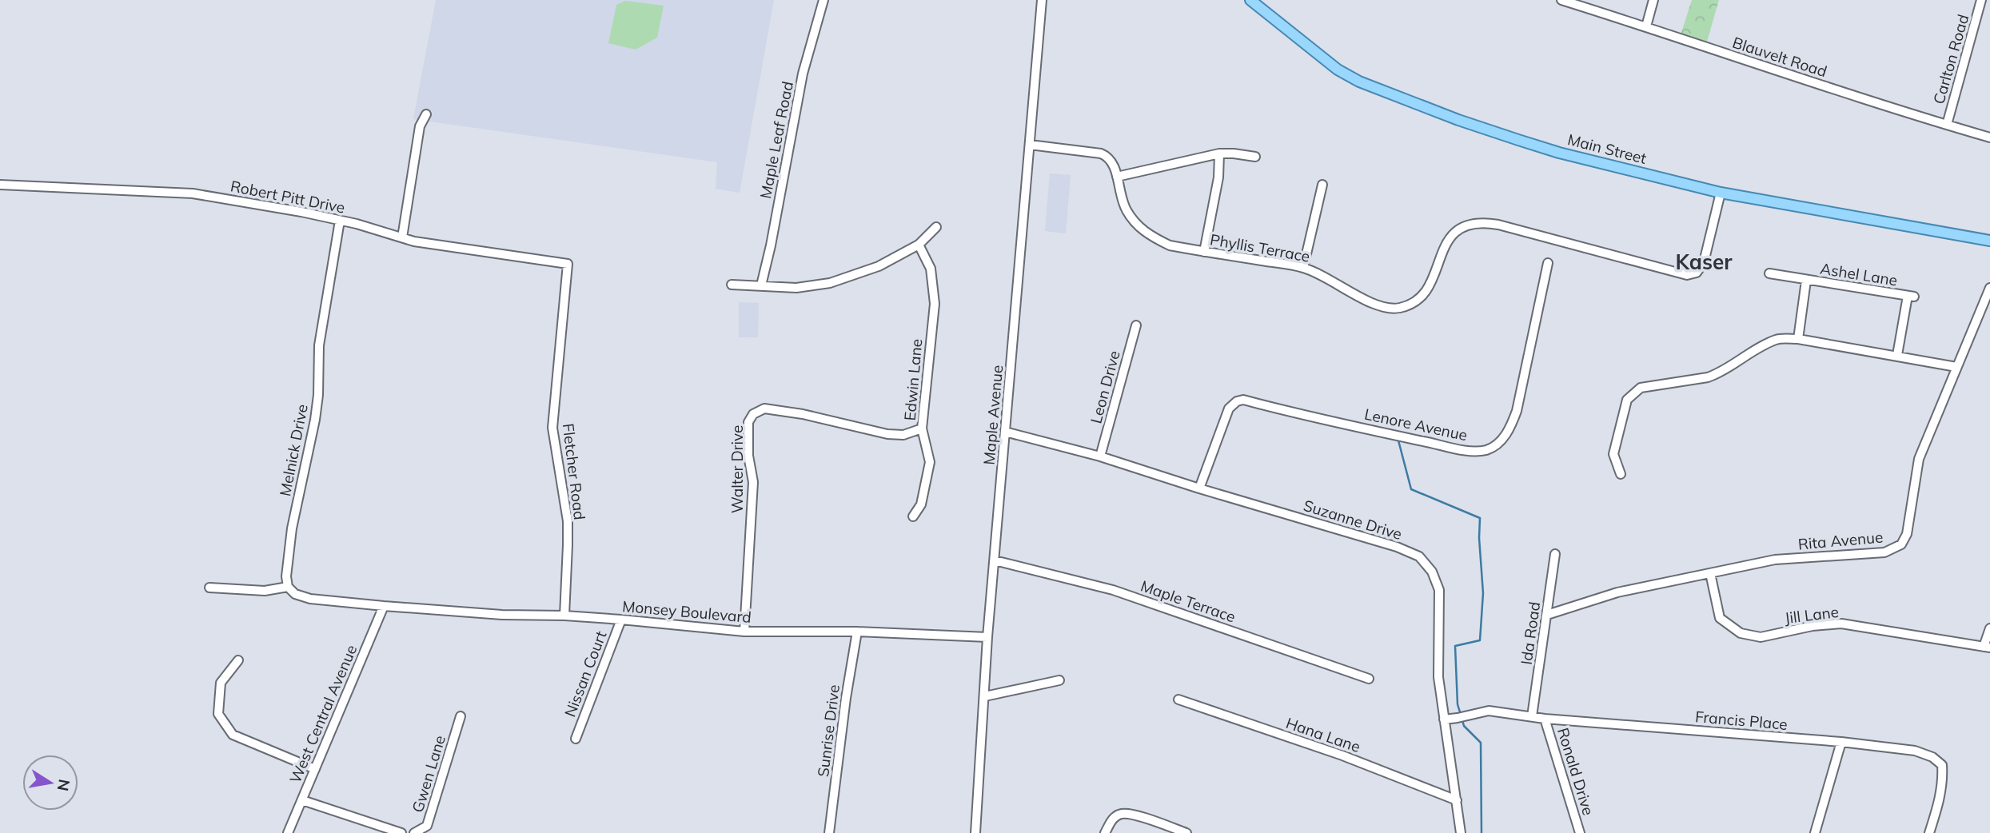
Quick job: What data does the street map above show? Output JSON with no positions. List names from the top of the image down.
{
  "streets": {
    "main road": ["Main Street"],
    "street": [
      "Blauvelt Road",
      "Carlton Road",
      "Maple Leaf Road",
      "Robert Pitt Drive",
      "Phyllis Terrace",
      "Ashel Lane",
      "Edwin Lane",
      "Leon Drive",
      "Maple Avenue",
      "Lenore Avenue",
      "Melnick Drive",
      "Walter Drive",
      "Fletcher Road",
      "Suzanne Drive",
      "Rita Avenue",
      "Maple Terrace",
      "Monsey Boulevard",
      "Jill Lane",
      "Ida Road",
      "Nissan Court",
      "West Central Avenue",
      "Francis Place",
      "Sunrise Drive",
      "Hana Lane",
      "Ronald Drive",
      "Gwen Lane"
    ]
  },
  "crossings": [
    ["Blauvelt Road", "Carlton Road"],
    ["Main Street", "Phyllis Terrace"],
    ["Robert Pitt Drive", "Melnick Drive"],
    ["Robert Pitt Drive", "Fletcher Road"],
    ["Phyllis Terrace", "Maple Avenue"],
    ["Edwin Lane", "Walter Drive"],
    ["Leon Drive", "Suzanne Drive"],
    ["Maple Avenue", "Suzanne Drive"],
    ["Maple Avenue", "Maple Terrace"],
    ["Maple Avenue", "Monsey Boulevard"],
    ["Lenore Avenue", "Suzanne Drive"],
    ["Walter Drive", "Monsey Boulevard"],
    ["Fletcher Road", "Monsey Boulevard"],
    ["Suzanne Drive", "Francis Place"],
    ["Suzanne Drive", "Hana Lane"],
    ["Rita Avenue", "Jill Lane"],
    ["Rita Avenue", "Ida Road"],
    ["Monsey Boulevard", "Nissan Court"],
    ["Monsey Boulevard", "West Central Avenue"],
    ["Monsey Boulevard", "Sunrise Drive"],
    ["Ida Road", "Francis Place"],
    ["Francis Place", "Ronald Drive"]
  ],
  "districts": ["Kaser"],
  "north": "right"
}
